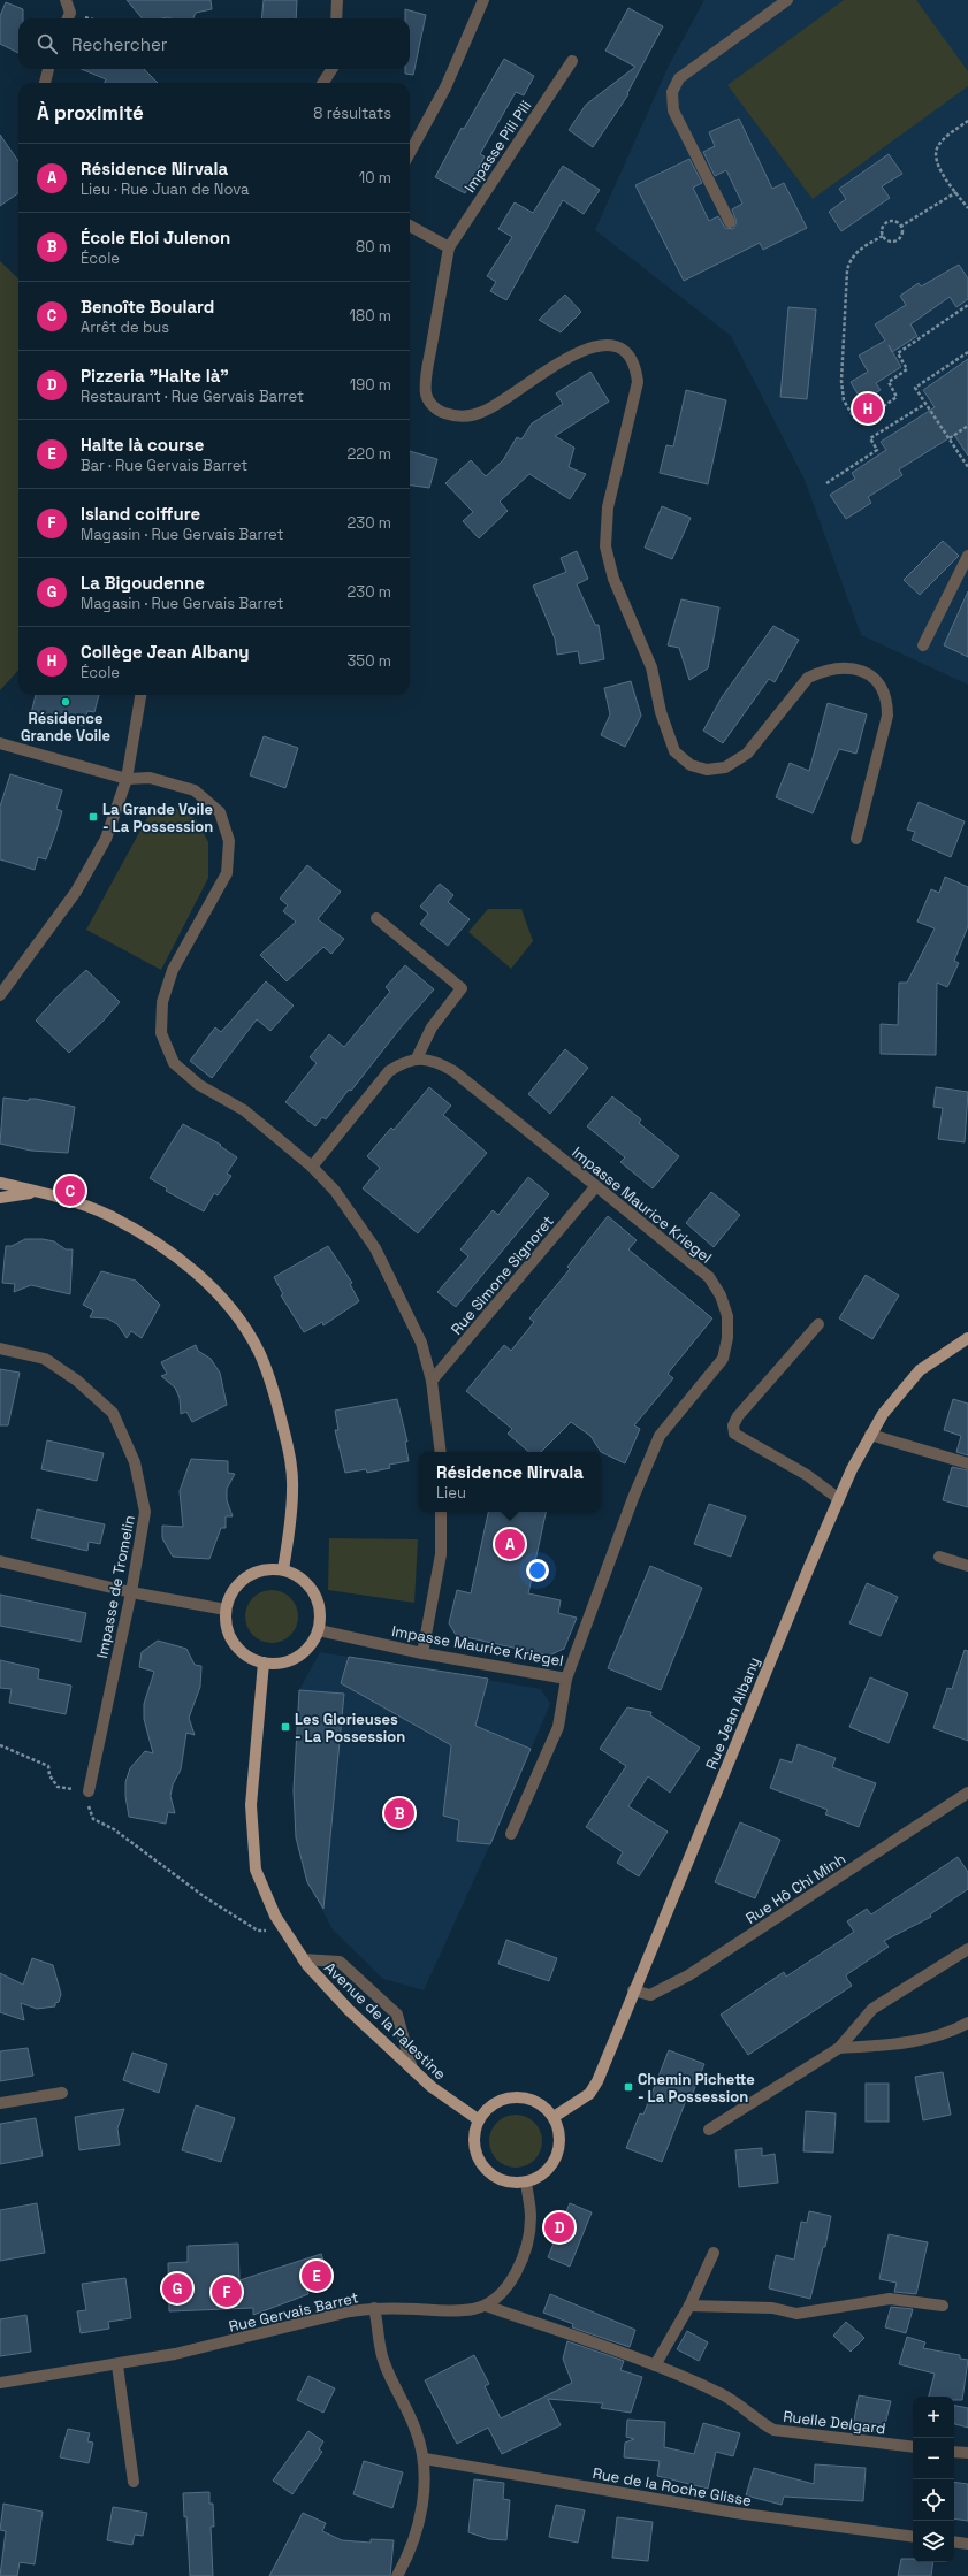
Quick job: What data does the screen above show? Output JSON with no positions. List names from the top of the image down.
{
  "streets": {
    "main road": ["Rue Jean Albany", "Avenue de la Palestine"],
    "street": [
      "Impasse Pili Pili",
      "Impasse Maurice Kriegel",
      "Rue Simone Signoret",
      "Impasse de Tromelin",
      "Rue Hô Chi Minh",
      "Rue Gervais Barret",
      "Ruelle Delgard",
      "Rue de la Roche Glisse"
    ]
  },
  "crossings": [
    ["Impasse Maurice Kriegel", "Rue Simone Signoret"],
    ["Impasse Maurice Kriegel", "Avenue de la Palestine"],
    ["Rue Jean Albany", "Rue Hô Chi Minh"],
    ["Rue Jean Albany", "Avenue de la Palestine"],
    ["Rue Gervais Barret", "Ruelle Delgard"]
  ],
  "places": {
    "other": ["Résidence Grande Voile"],
    "transit": ["La Grande Voile - La Possession", "Les Glorieuses - La Possession", "Chemin Pichette - La Possession"]
  },
  "page": {
    "search": "Rechercher",
    "heading": ["À proximité", "8 résultats"],
    "list": [
      {
        "mark": "A",
        "name": "Résidence Nirvala",
        "note": "Lieu · Rue Juan de Nova",
        "value": "10 m"
      },
      {
        "mark": "B",
        "name": "École Eloi Julenon",
        "note": "École",
        "value": "80 m"
      },
      {
        "mark": "C",
        "name": "Benoîte Boulard",
        "note": "Arrêt de bus",
        "value": "180 m"
      },
      {
        "mark": "D",
        "name": "Pizzeria \"Halte là\"",
        "note": "Restaurant · Rue Gervais Barret",
        "value": "190 m"
      },
      {
        "mark": "E",
        "name": "Halte là course",
        "note": "Bar · Rue Gervais Barret",
        "value": "220 m"
      },
      {
        "mark": "F",
        "name": "Island coiffure",
        "note": "Magasin · Rue Gervais Barret",
        "value": "230 m"
      },
      {
        "mark": "G",
        "name": "La Bigoudenne",
        "note": "Magasin · Rue Gervais Barret",
        "value": "230 m"
      },
      {
        "mark": "H",
        "name": "Collège Jean Albany",
        "note": "École",
        "value": "350 m"
      }
    ],
    "pins": [
      "H",
      "C",
      "A",
      "B",
      "D",
      "E",
      "G",
      "F"
    ],
    "popup": ["Résidence Nirvala", "Lieu"],
    "map_buttons": ["+", "−"]
  }
}
